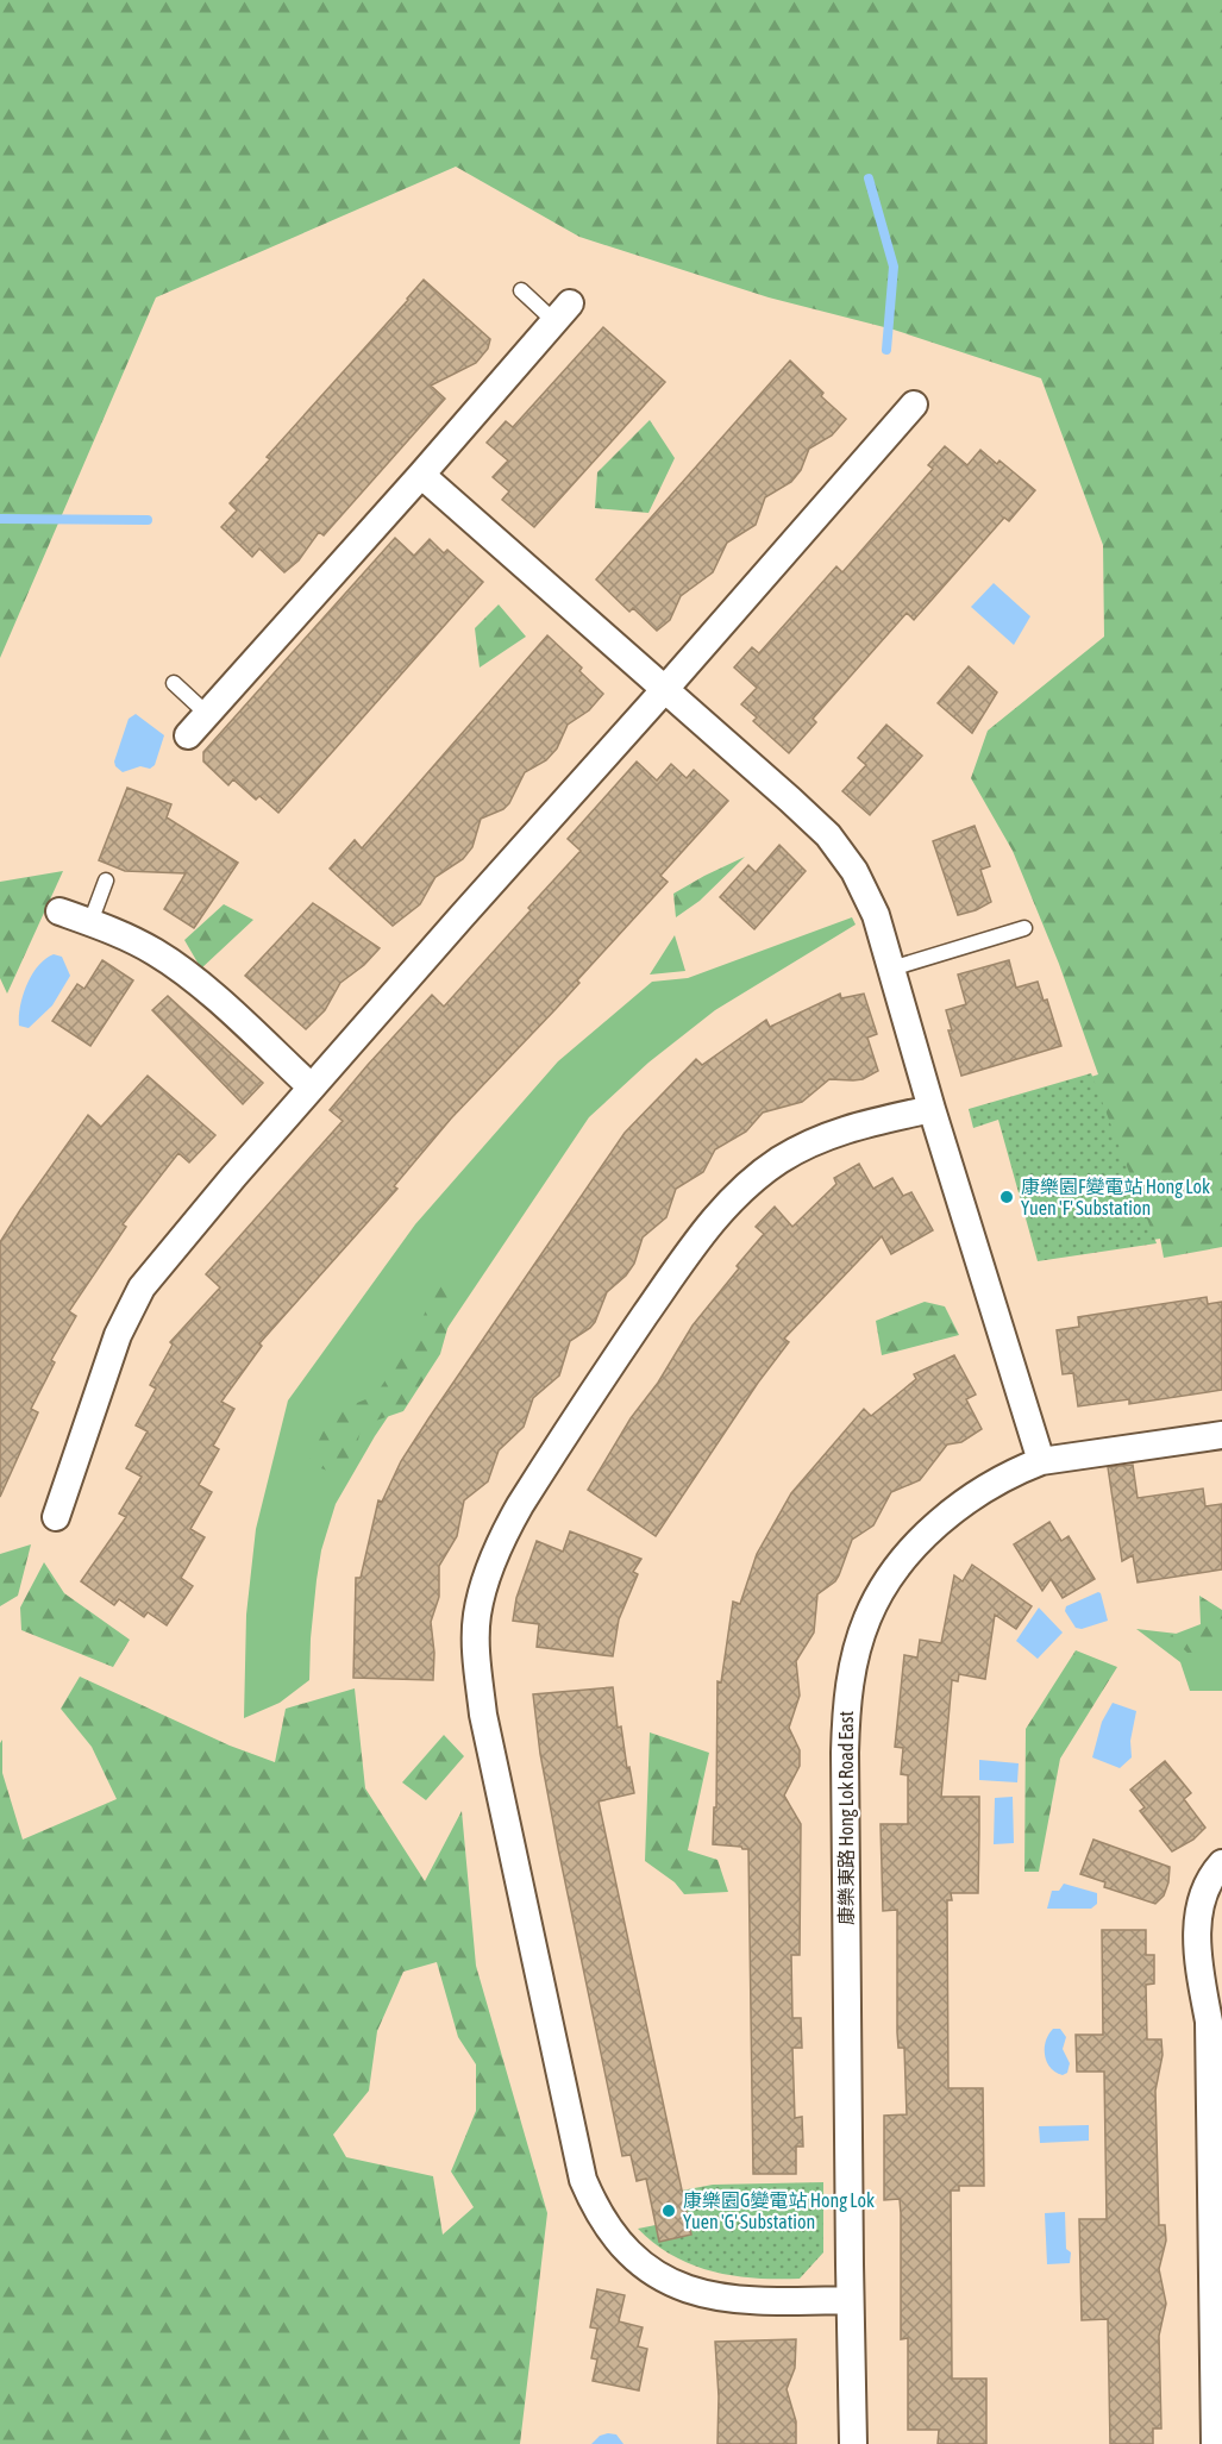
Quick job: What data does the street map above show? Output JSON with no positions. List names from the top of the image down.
{
  "streets": {
    "street": ["康樂東路 Hong Lok Road East"]
  },
  "places": ["康樂園F變電站 Hong Lok Yuen 'F' Substation", "康樂園G變電站 Hong Lok Yuen 'G' Substation"]
}
